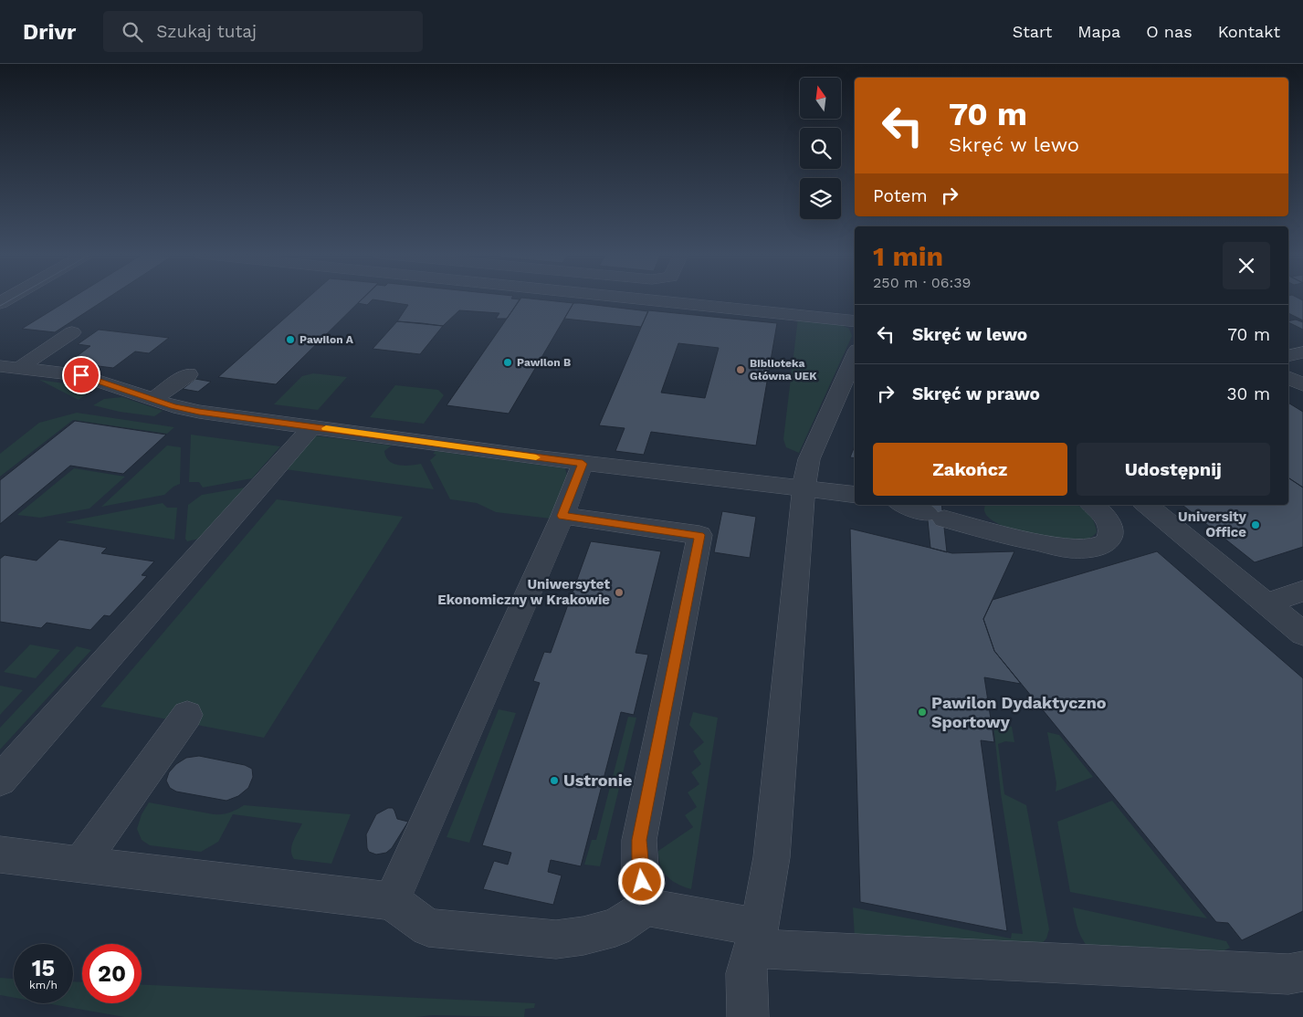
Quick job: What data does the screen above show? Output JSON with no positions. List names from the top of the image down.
{
  "places": [
    "Pawilon A",
    "Pawilon B",
    "Biblioteka Główna UEK",
    "University Office",
    "Uniwersytet Ekonomiczny w Krakowie",
    "Pawilon Dydaktyczno Sportowy",
    "Ustronie"
  ],
  "north": "top",
  "page": {
    "header": "Drivr",
    "search": "Szukaj tutaj",
    "nav": [
      "Start",
      "Mapa",
      "O nas",
      "Kontakt"
    ],
    "turn": ["70 m", "Skręć w lewo"],
    "then": "Potem",
    "heading": ["1 min", "250 m · 06:39"],
    "list": [
      {
        "name": "Skręć w lewo",
        "value": "70 m"
      },
      {
        "name": "Skręć w prawo",
        "value": "30 m"
      }
    ],
    "buttons": ["Zakończ", "Udostępnij"],
    "speed": "15 km/h",
    "limit": "20"
  }
}
